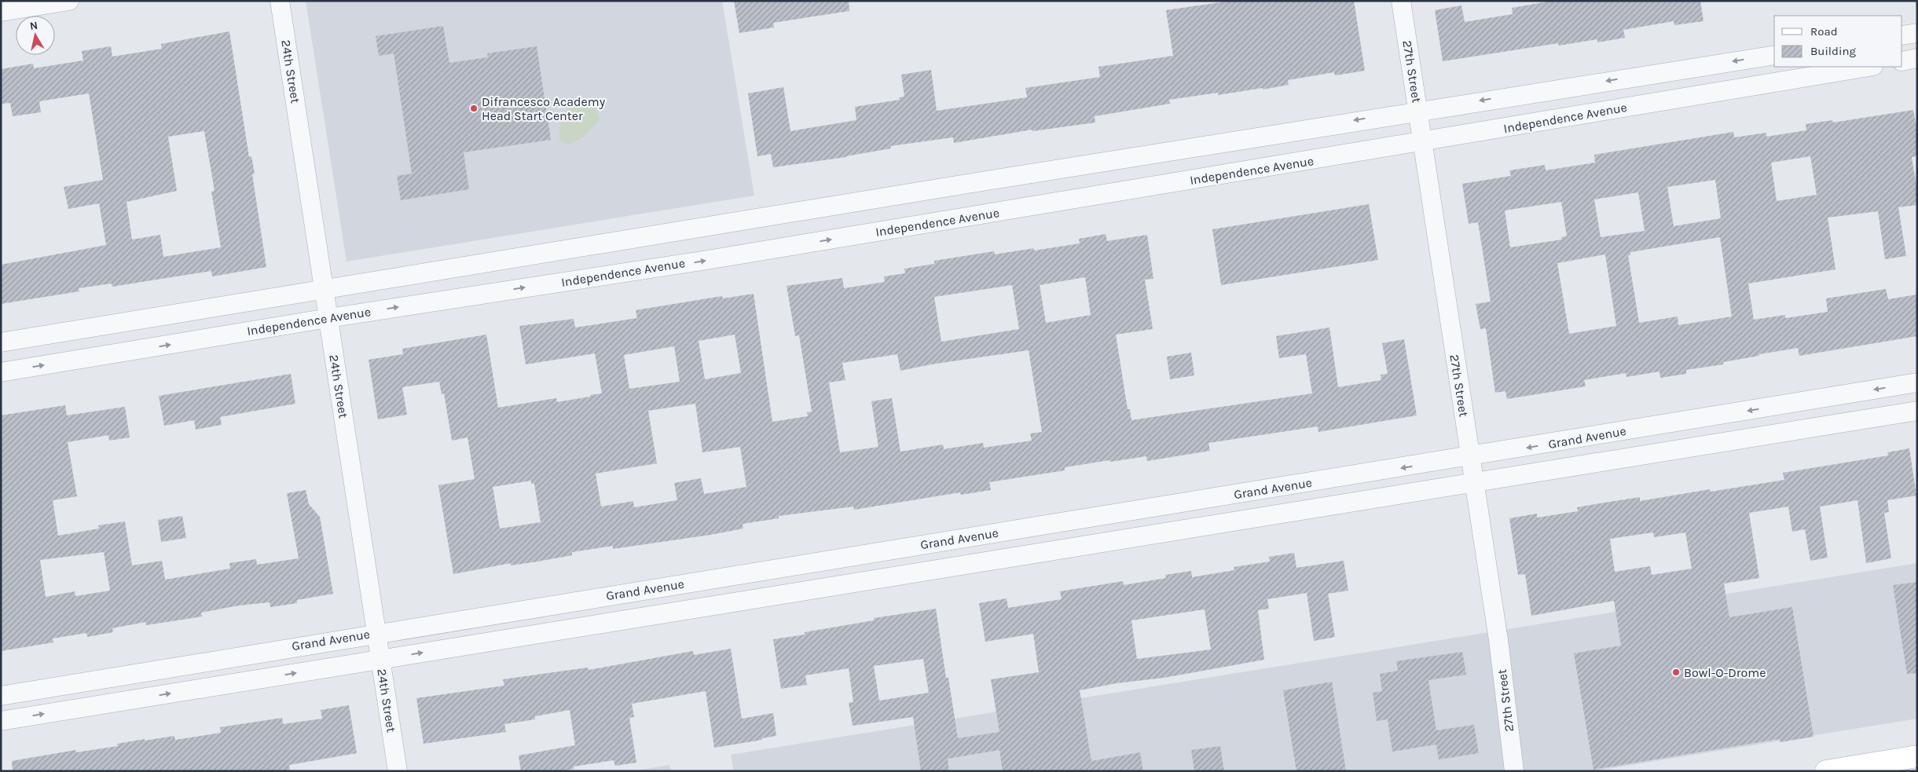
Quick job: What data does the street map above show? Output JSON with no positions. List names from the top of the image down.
{
  "streets": {
    "street": [
      "24th Street",
      "27th Street",
      "Independence Avenue",
      "Grand Avenue"
    ]
  },
  "crossings": [
    ["24th Street", "Independence Avenue"],
    ["24th Street", "Grand Avenue"],
    ["27th Street", "Independence Avenue"],
    ["27th Street", "Grand Avenue"]
  ],
  "places": ["Difrancesco Academy Head Start Center", "Bowl-O-Drome"],
  "legend": ["Road", "Building"],
  "north": "top"
}
